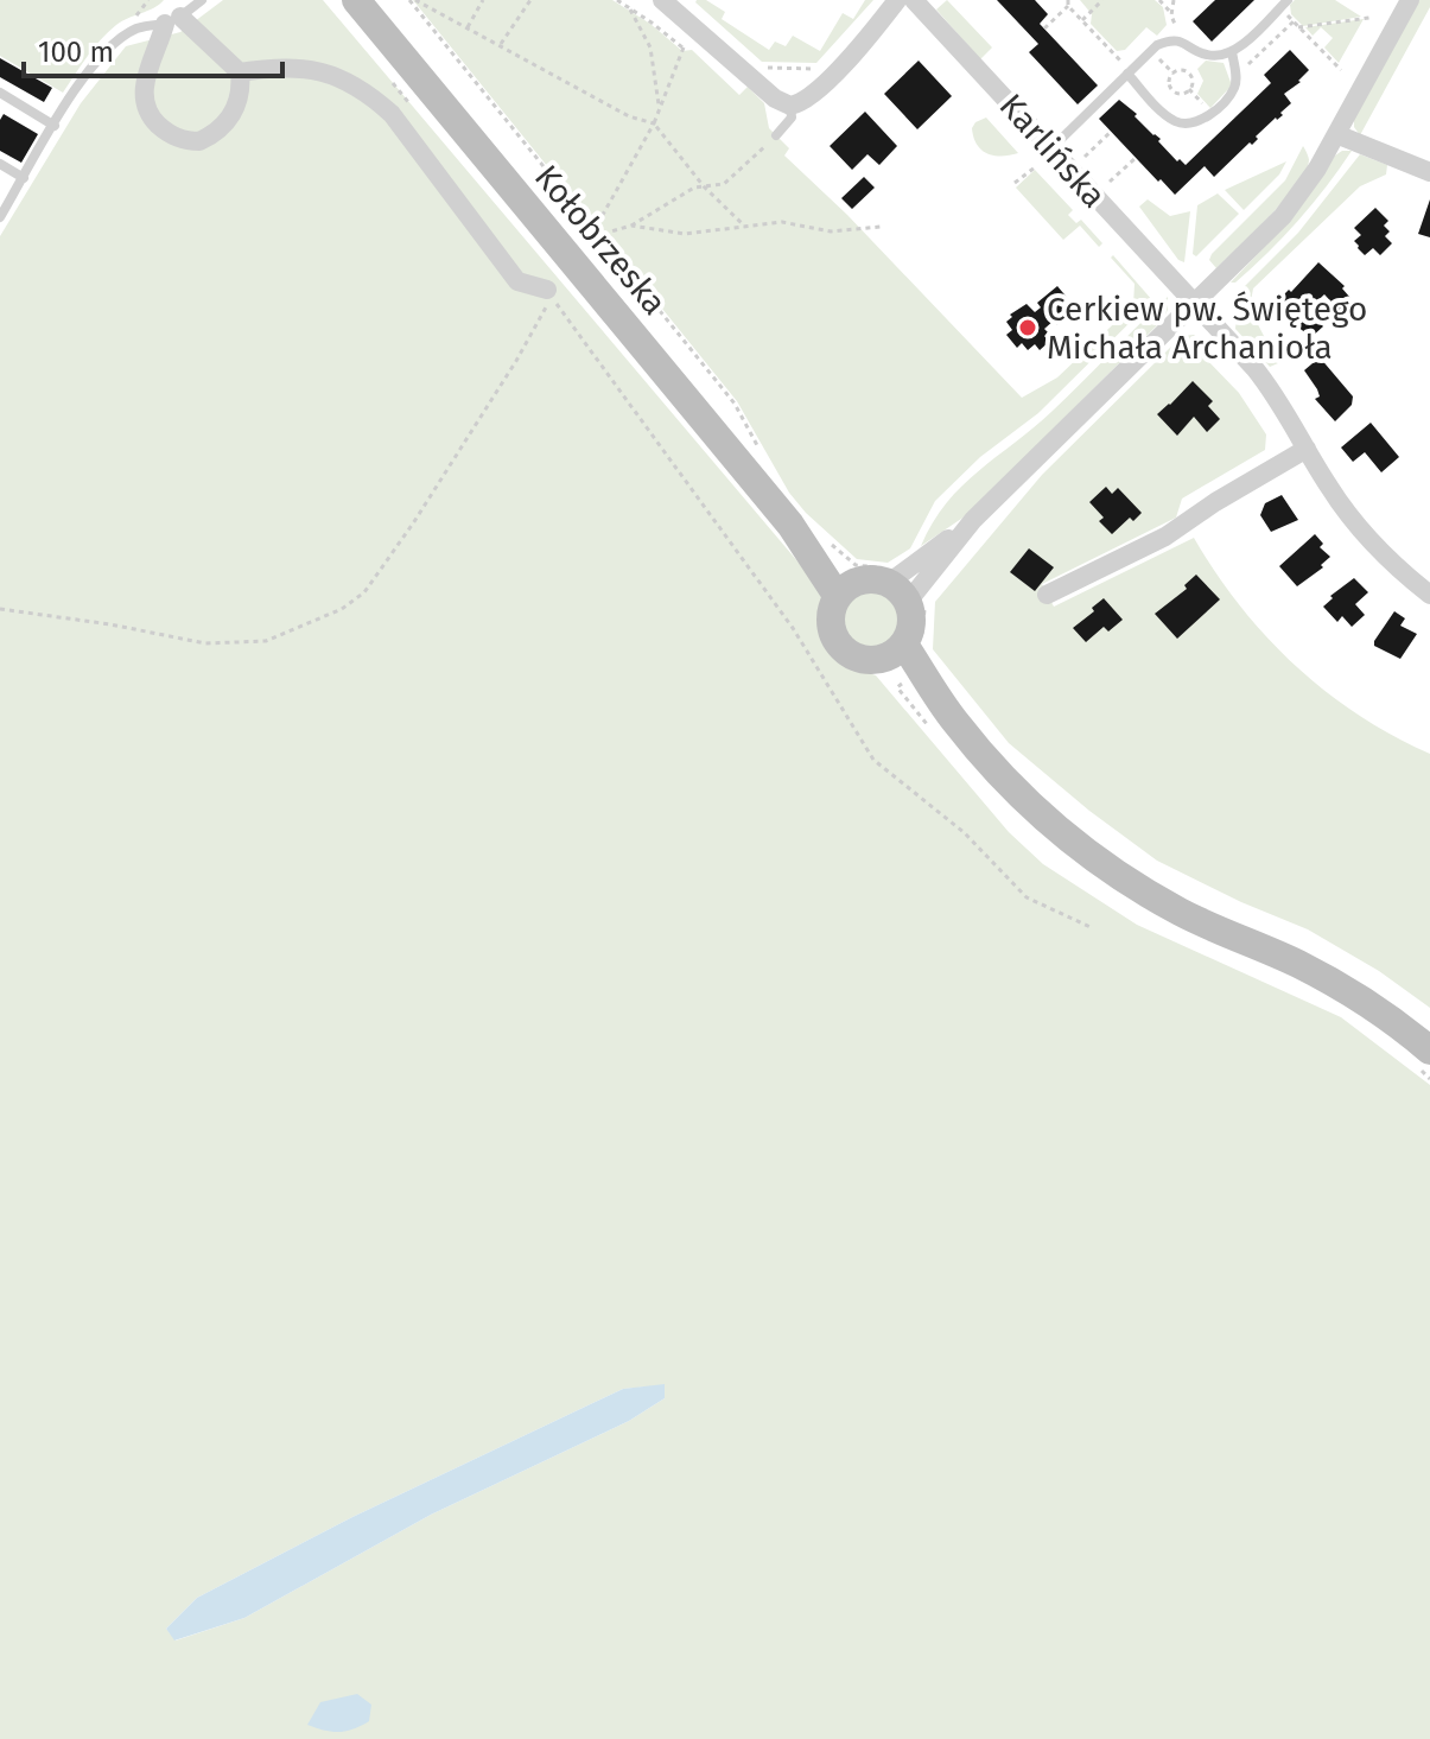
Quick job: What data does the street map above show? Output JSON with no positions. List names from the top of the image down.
{
  "streets": {
    "main road": ["Kołobrzeska"],
    "street": ["Karlińska"]
  },
  "places": ["Cerkiew pw. Świętego Michała Archanioła"],
  "scale_bar": "100 m"
}
